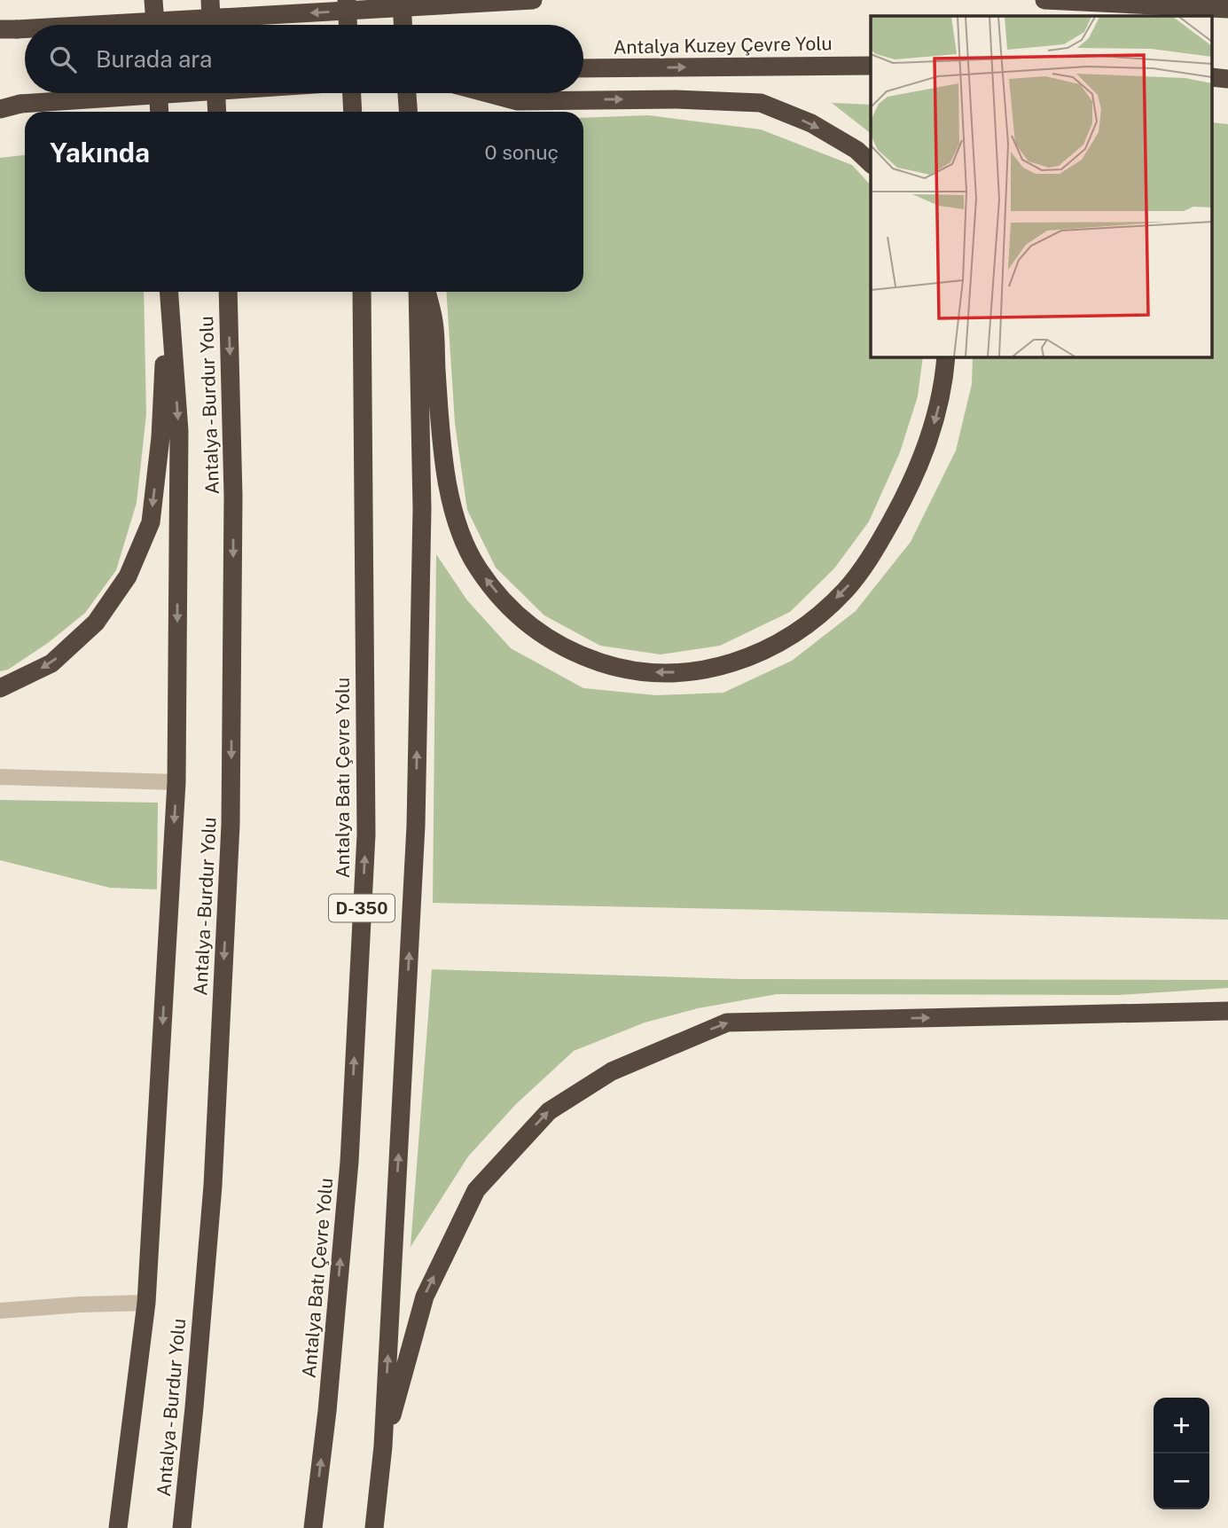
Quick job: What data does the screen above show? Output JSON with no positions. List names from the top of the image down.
{
  "streets": {
    "highway": [
      "Antalya Kuzey Çevre Yolu",
      "Antalya - Burdur Yolu",
      "Antalya Batı Çevre Yolu",
      "D-350"
    ]
  },
  "page": {
    "search": "Burada ara",
    "heading": ["Yakında", "0 sonuç"],
    "map_buttons": ["+", "−"]
  }
}
